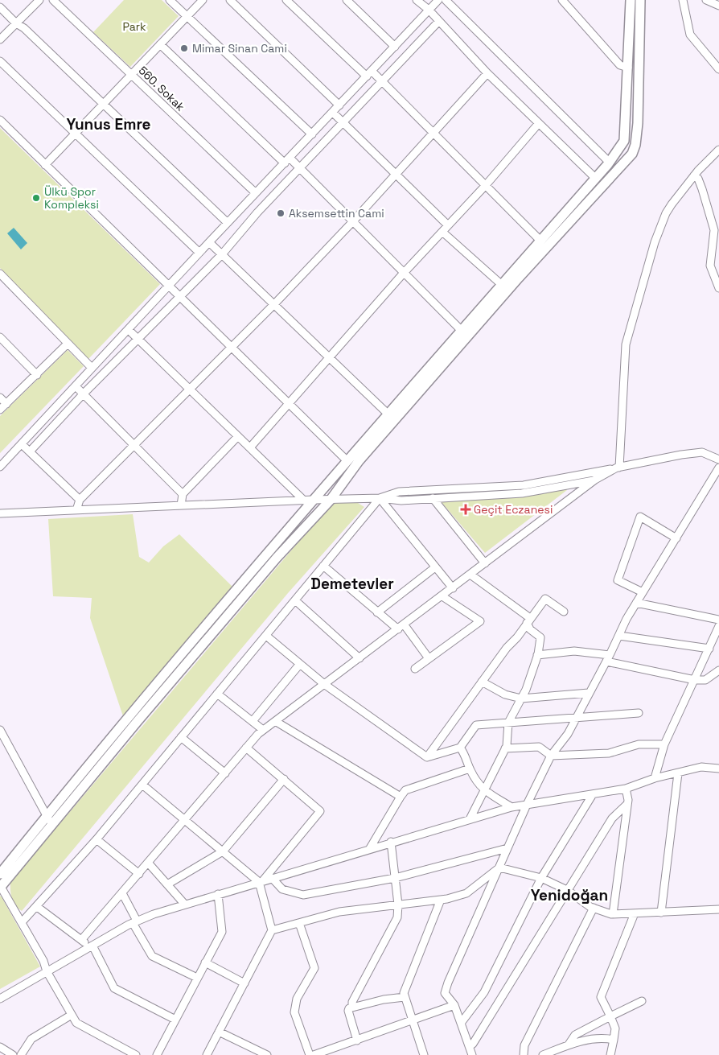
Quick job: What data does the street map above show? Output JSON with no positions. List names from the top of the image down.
{
  "streets": {
    "street": ["560. Sokak"]
  },
  "districts": ["Yunus Emre", "Demetevler", "Yenidoğan"],
  "parks": ["Park"],
  "places": {
    "other": ["Mimar Sinan Cami", "Ülkü Spor Kompleksi", "Aksemsettin Cami"],
    "health": ["Geçit Eczanesi"]
  }
}
